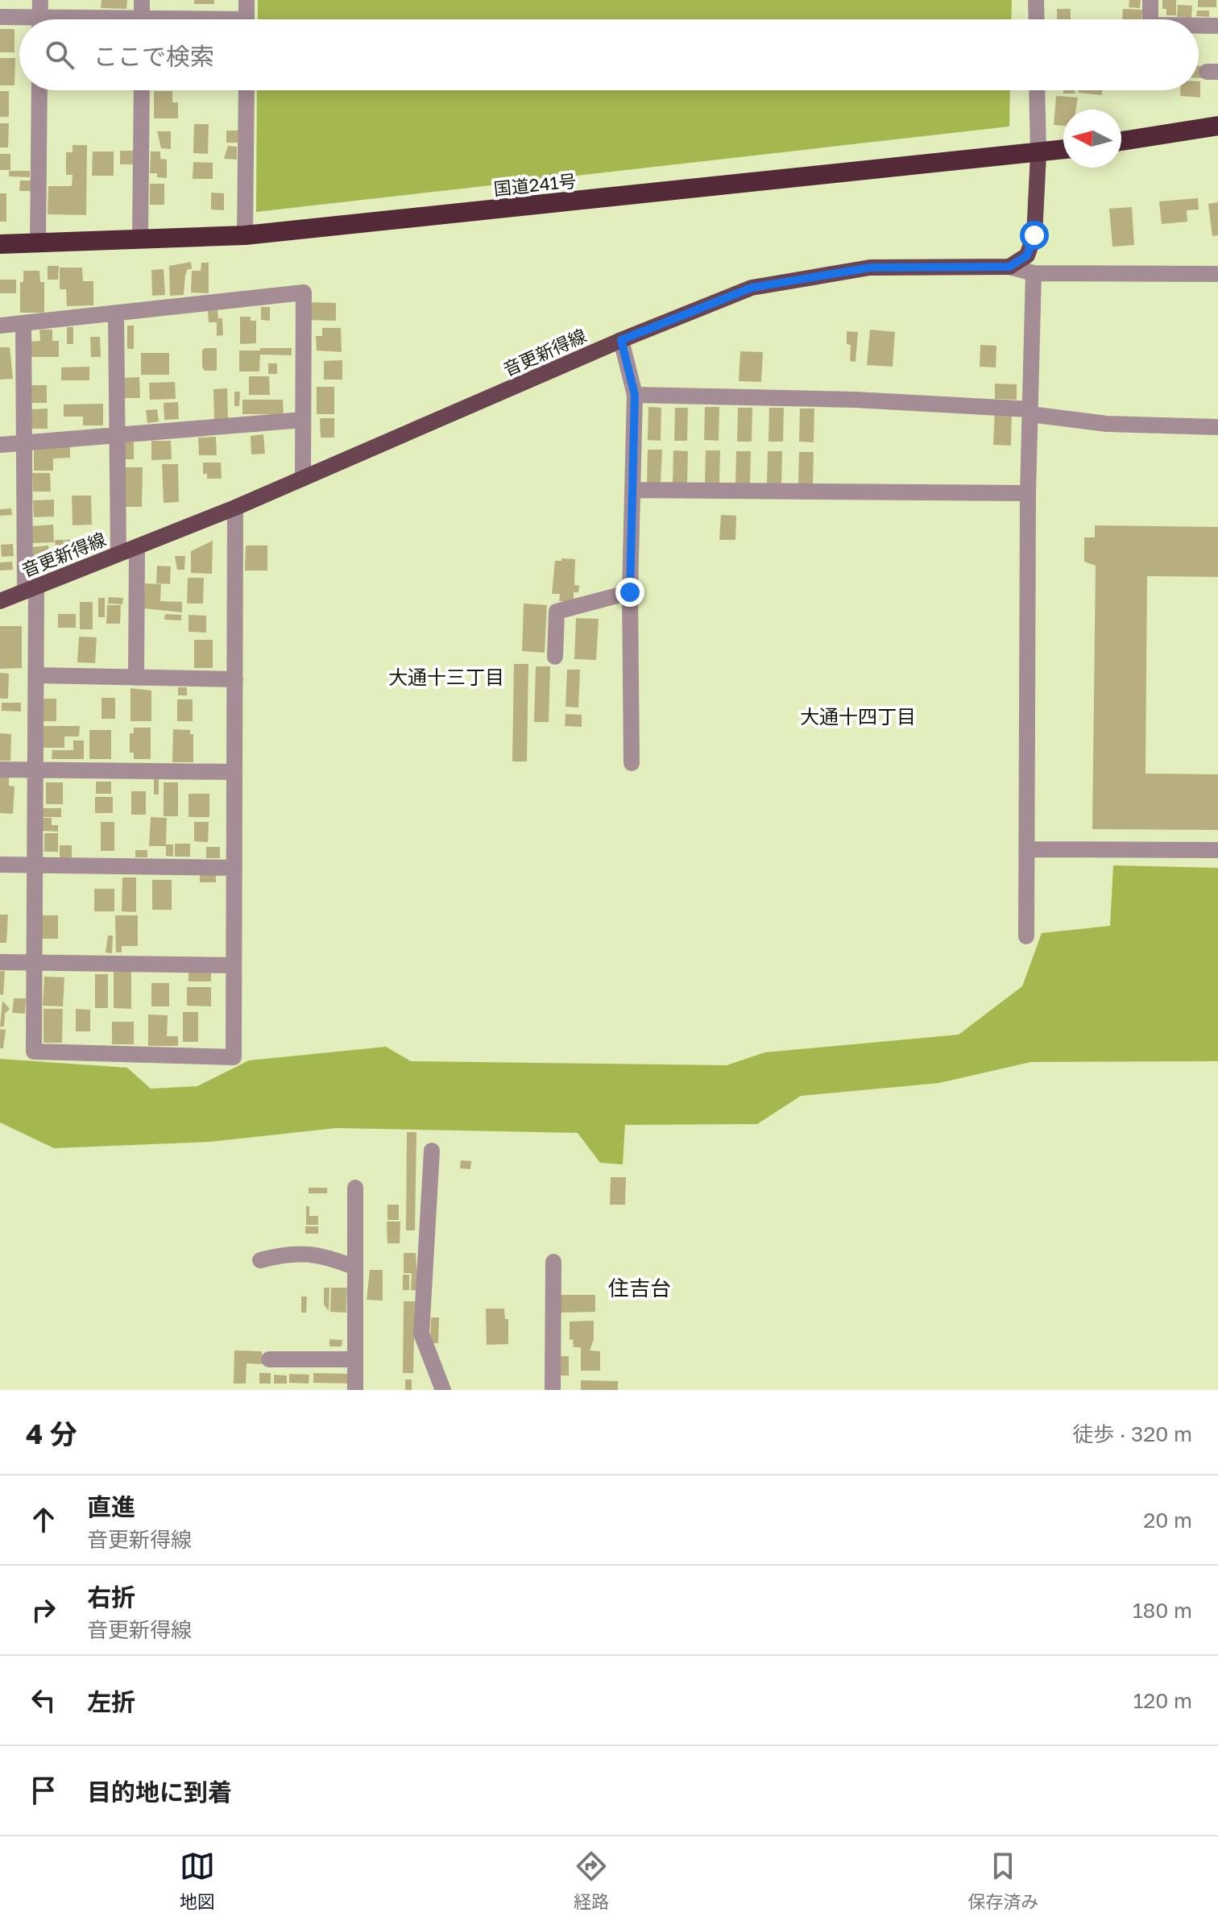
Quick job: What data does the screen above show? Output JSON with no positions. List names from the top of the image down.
{
  "streets": {
    "highway": ["国道241号"],
    "main road": ["音更新得線"]
  },
  "districts": ["大通十三丁目", "大通十四丁目", "住吉台"],
  "north": "left",
  "page": {
    "search": "ここで検索",
    "heading": ["4 分", "徒歩 · 320 m"],
    "list": [
      ["直進", "音更新得線", "20 m"],
      ["右折", "音更新得線", "180 m"],
      ["左折", "120 m"],
      "目的地に到着"
    ],
    "nav": ["地図", "経路", "保存済み"]
  }
}
